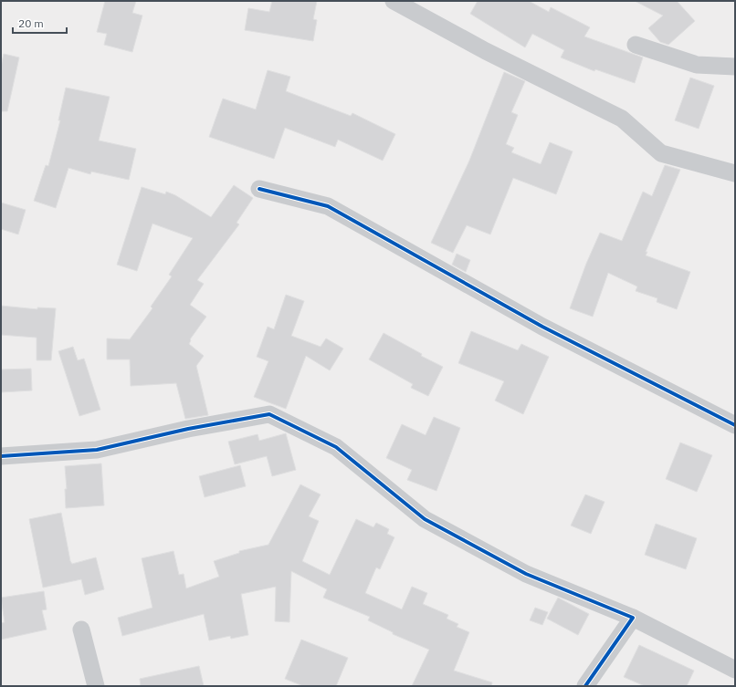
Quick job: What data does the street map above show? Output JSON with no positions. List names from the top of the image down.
{
  "scale_bar": "20 m"
}
